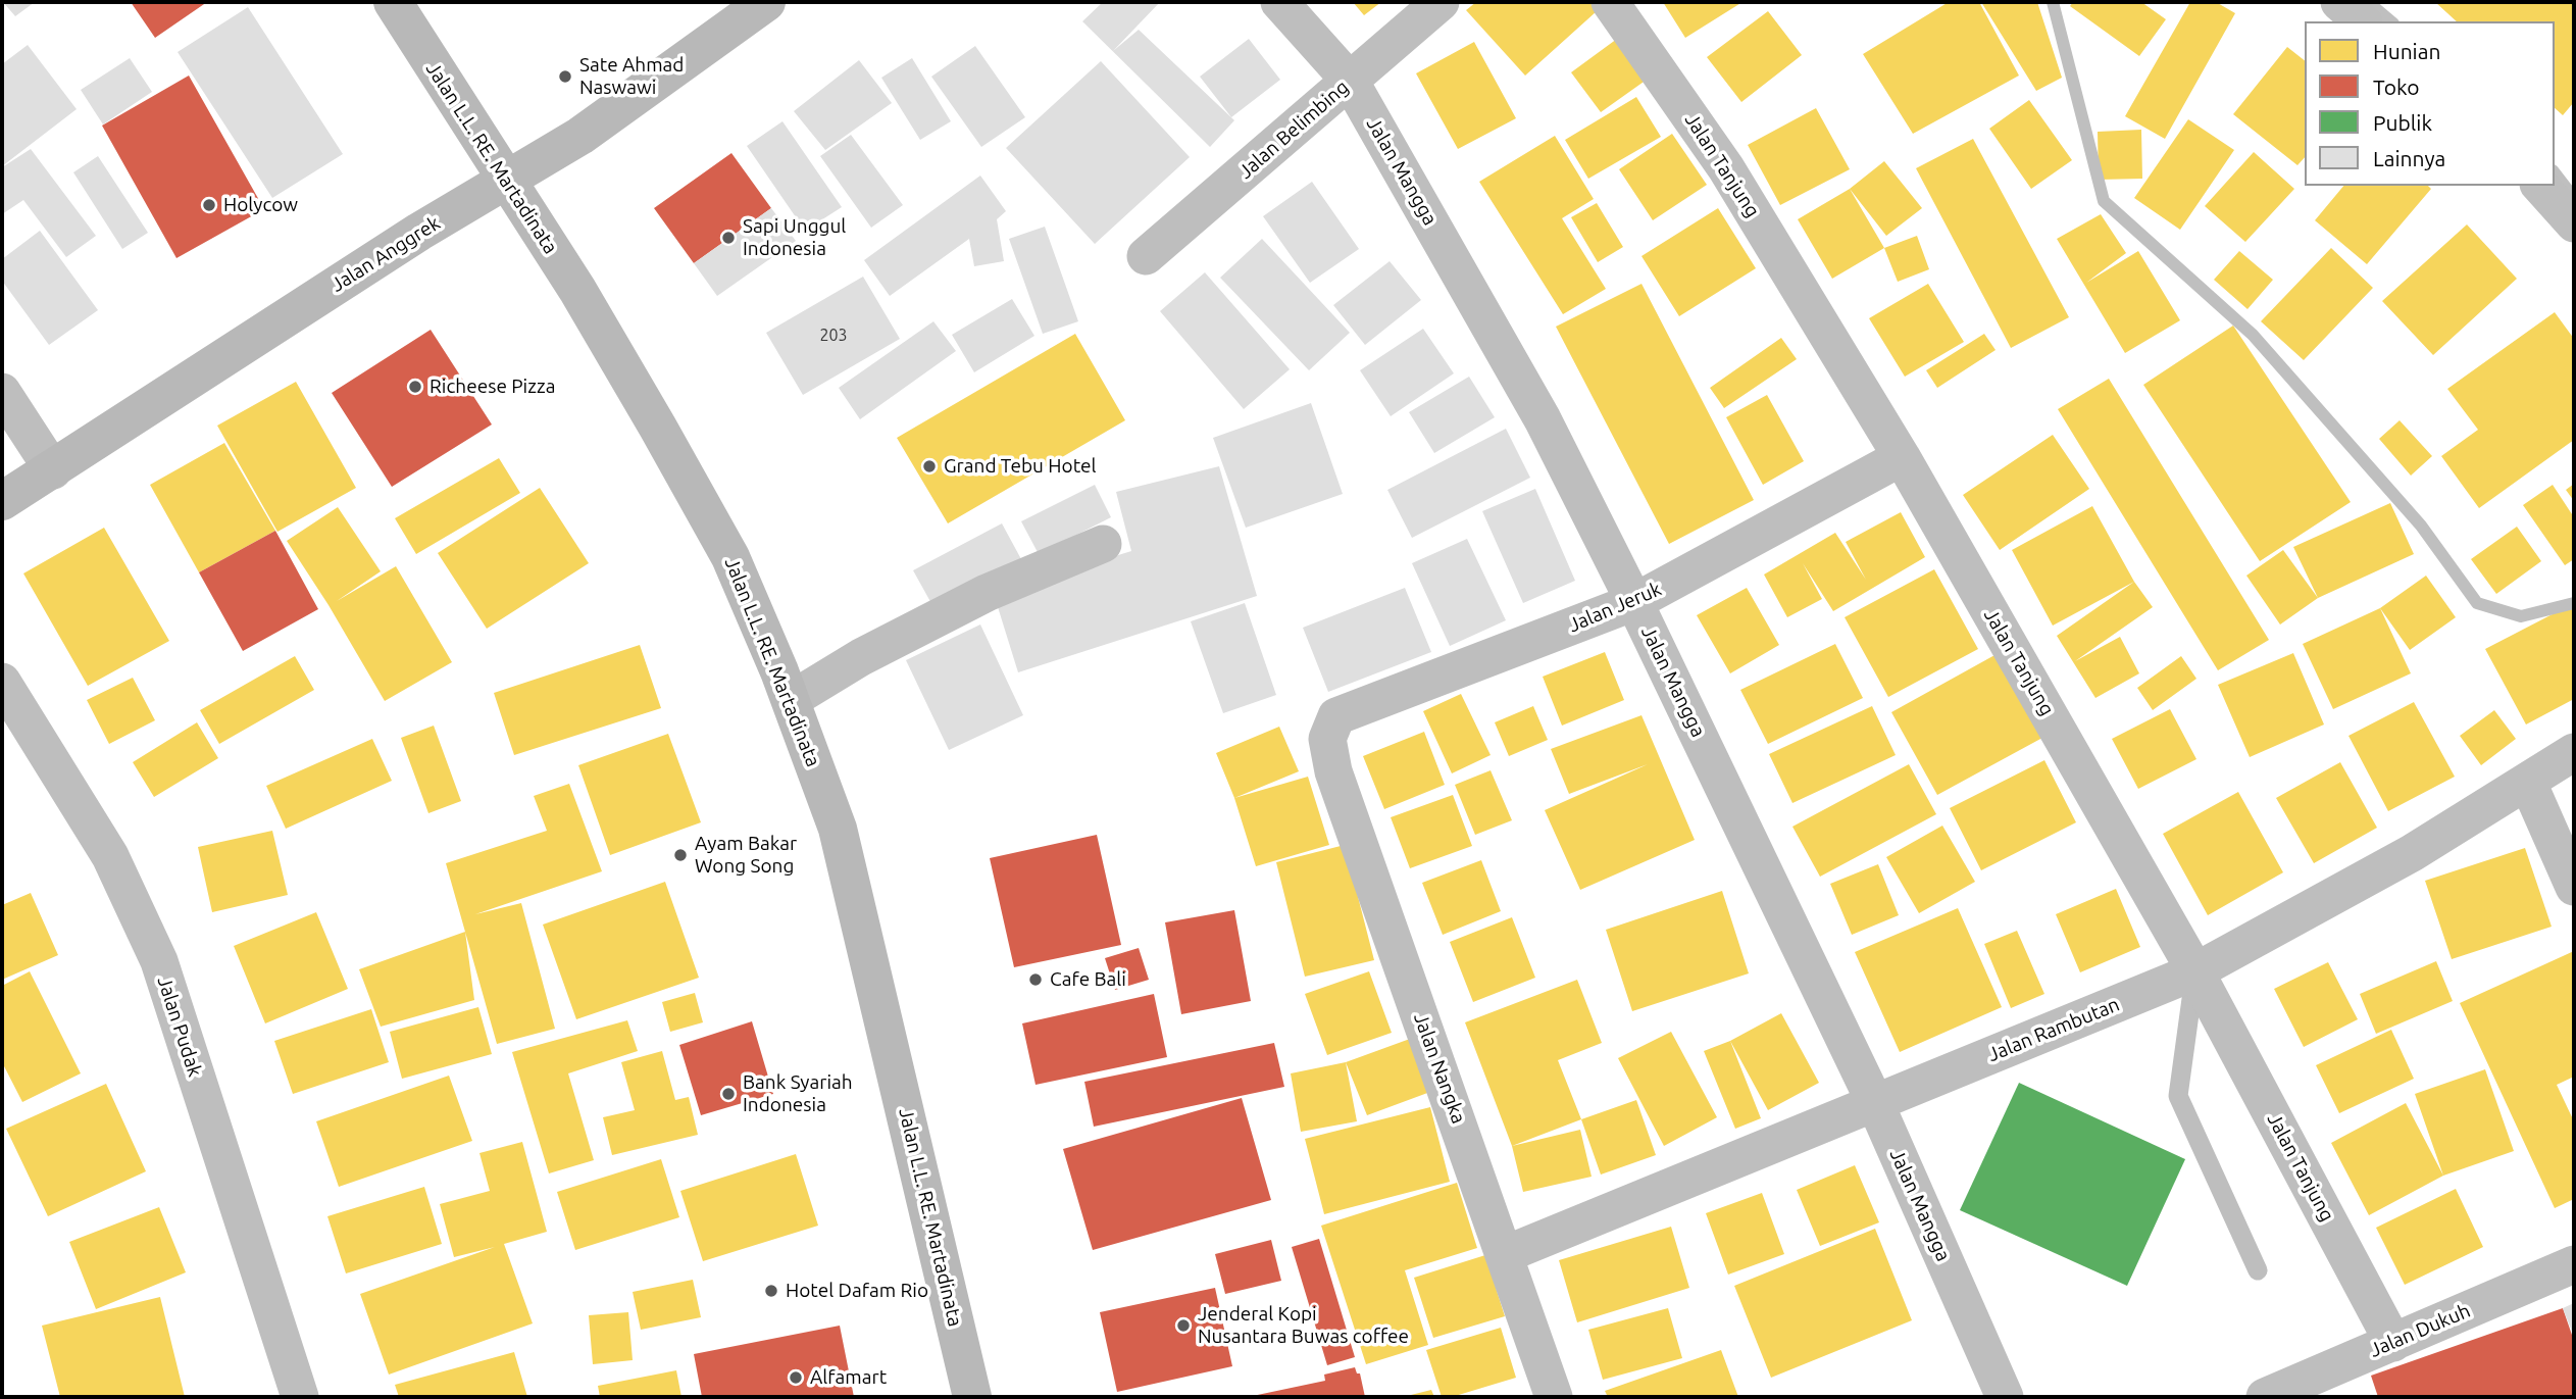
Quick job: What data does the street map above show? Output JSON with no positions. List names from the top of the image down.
{
  "streets": {
    "main road": ["Jalan L.L. RE. Martadinata", "Jalan Anggrek"],
    "street": [
      "Jalan Belimbing",
      "Jalan Tanjung",
      "Jalan Mangga",
      "Jalan Jeruk",
      "Jalan Pudak",
      "Jalan Rambutan",
      "Jalan Nangka",
      "Jalan Dukuh"
    ]
  },
  "crossings": [
    ["Jalan Belimbing", "Jalan Mangga"],
    ["Jalan L.L. RE. Martadinata", "Jalan Anggrek"],
    ["Jalan Tanjung", "Jalan Jeruk"],
    ["Jalan Tanjung", "Jalan Rambutan"],
    ["Jalan Tanjung", "Jalan Dukuh"],
    ["Jalan Mangga", "Jalan Jeruk"],
    ["Jalan Mangga", "Jalan Rambutan"],
    ["Jalan Jeruk", "Jalan Nangka"],
    ["Jalan Rambutan", "Jalan Nangka"]
  ],
  "places": [
    "Sate Ahmad Naswawi",
    "Holycow",
    "Sapi Unggul Indonesia",
    "Richeese Pizza",
    "Grand Tebu Hotel",
    "Ayam Bakar Wong Song",
    "Cafe Bali",
    "Bank Syariah Indonesia",
    "Hotel Dafam Rio",
    "Jenderal Kopi Nusantara Buwas coffee",
    "Alfamart"
  ],
  "house_numbers": ["203"],
  "legend": [
    "Hunian",
    "Toko",
    "Publik",
    "Lainnya"
  ]
}
